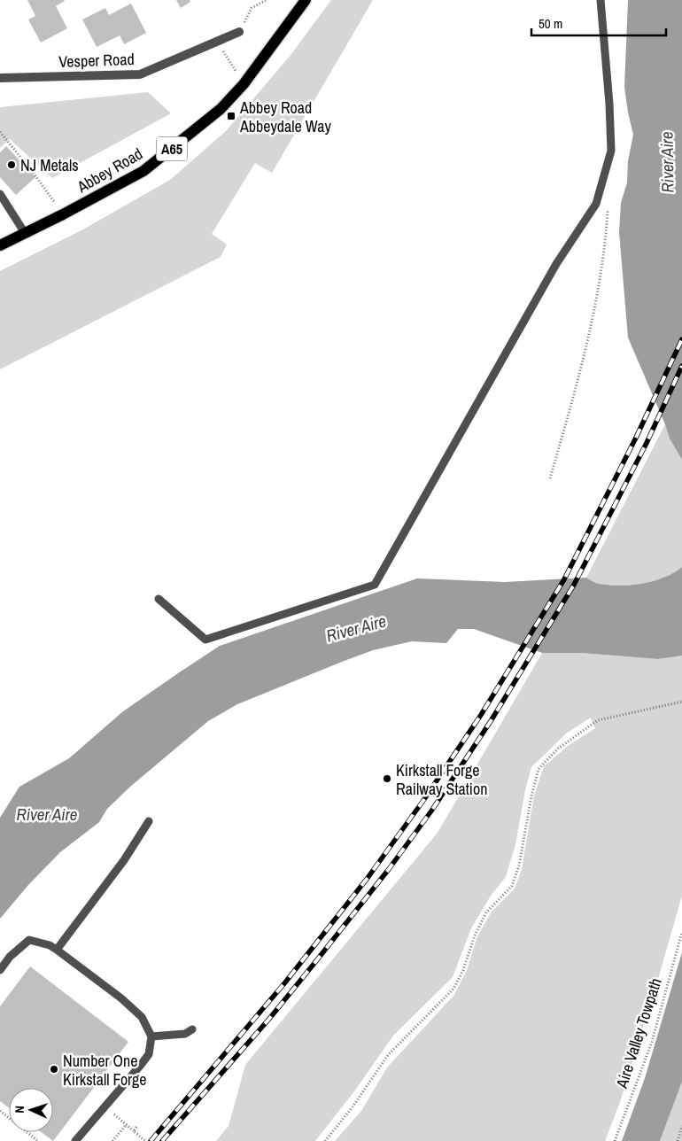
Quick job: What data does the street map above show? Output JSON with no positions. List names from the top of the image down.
{
  "streets": {
    "main road": ["A65", "Abbey Road"],
    "street": ["Vesper Road"],
    "path": ["Aire Valley Towpath"]
  },
  "water": ["River Aire"],
  "places": {
    "transit": ["Abbey Road Abbeydale Way"],
    "other": ["NJ Metals", "Kirkstall Forge Railway Station", "Number One Kirkstall Forge"]
  },
  "scale_bar": "50 m",
  "north": "left"
}
